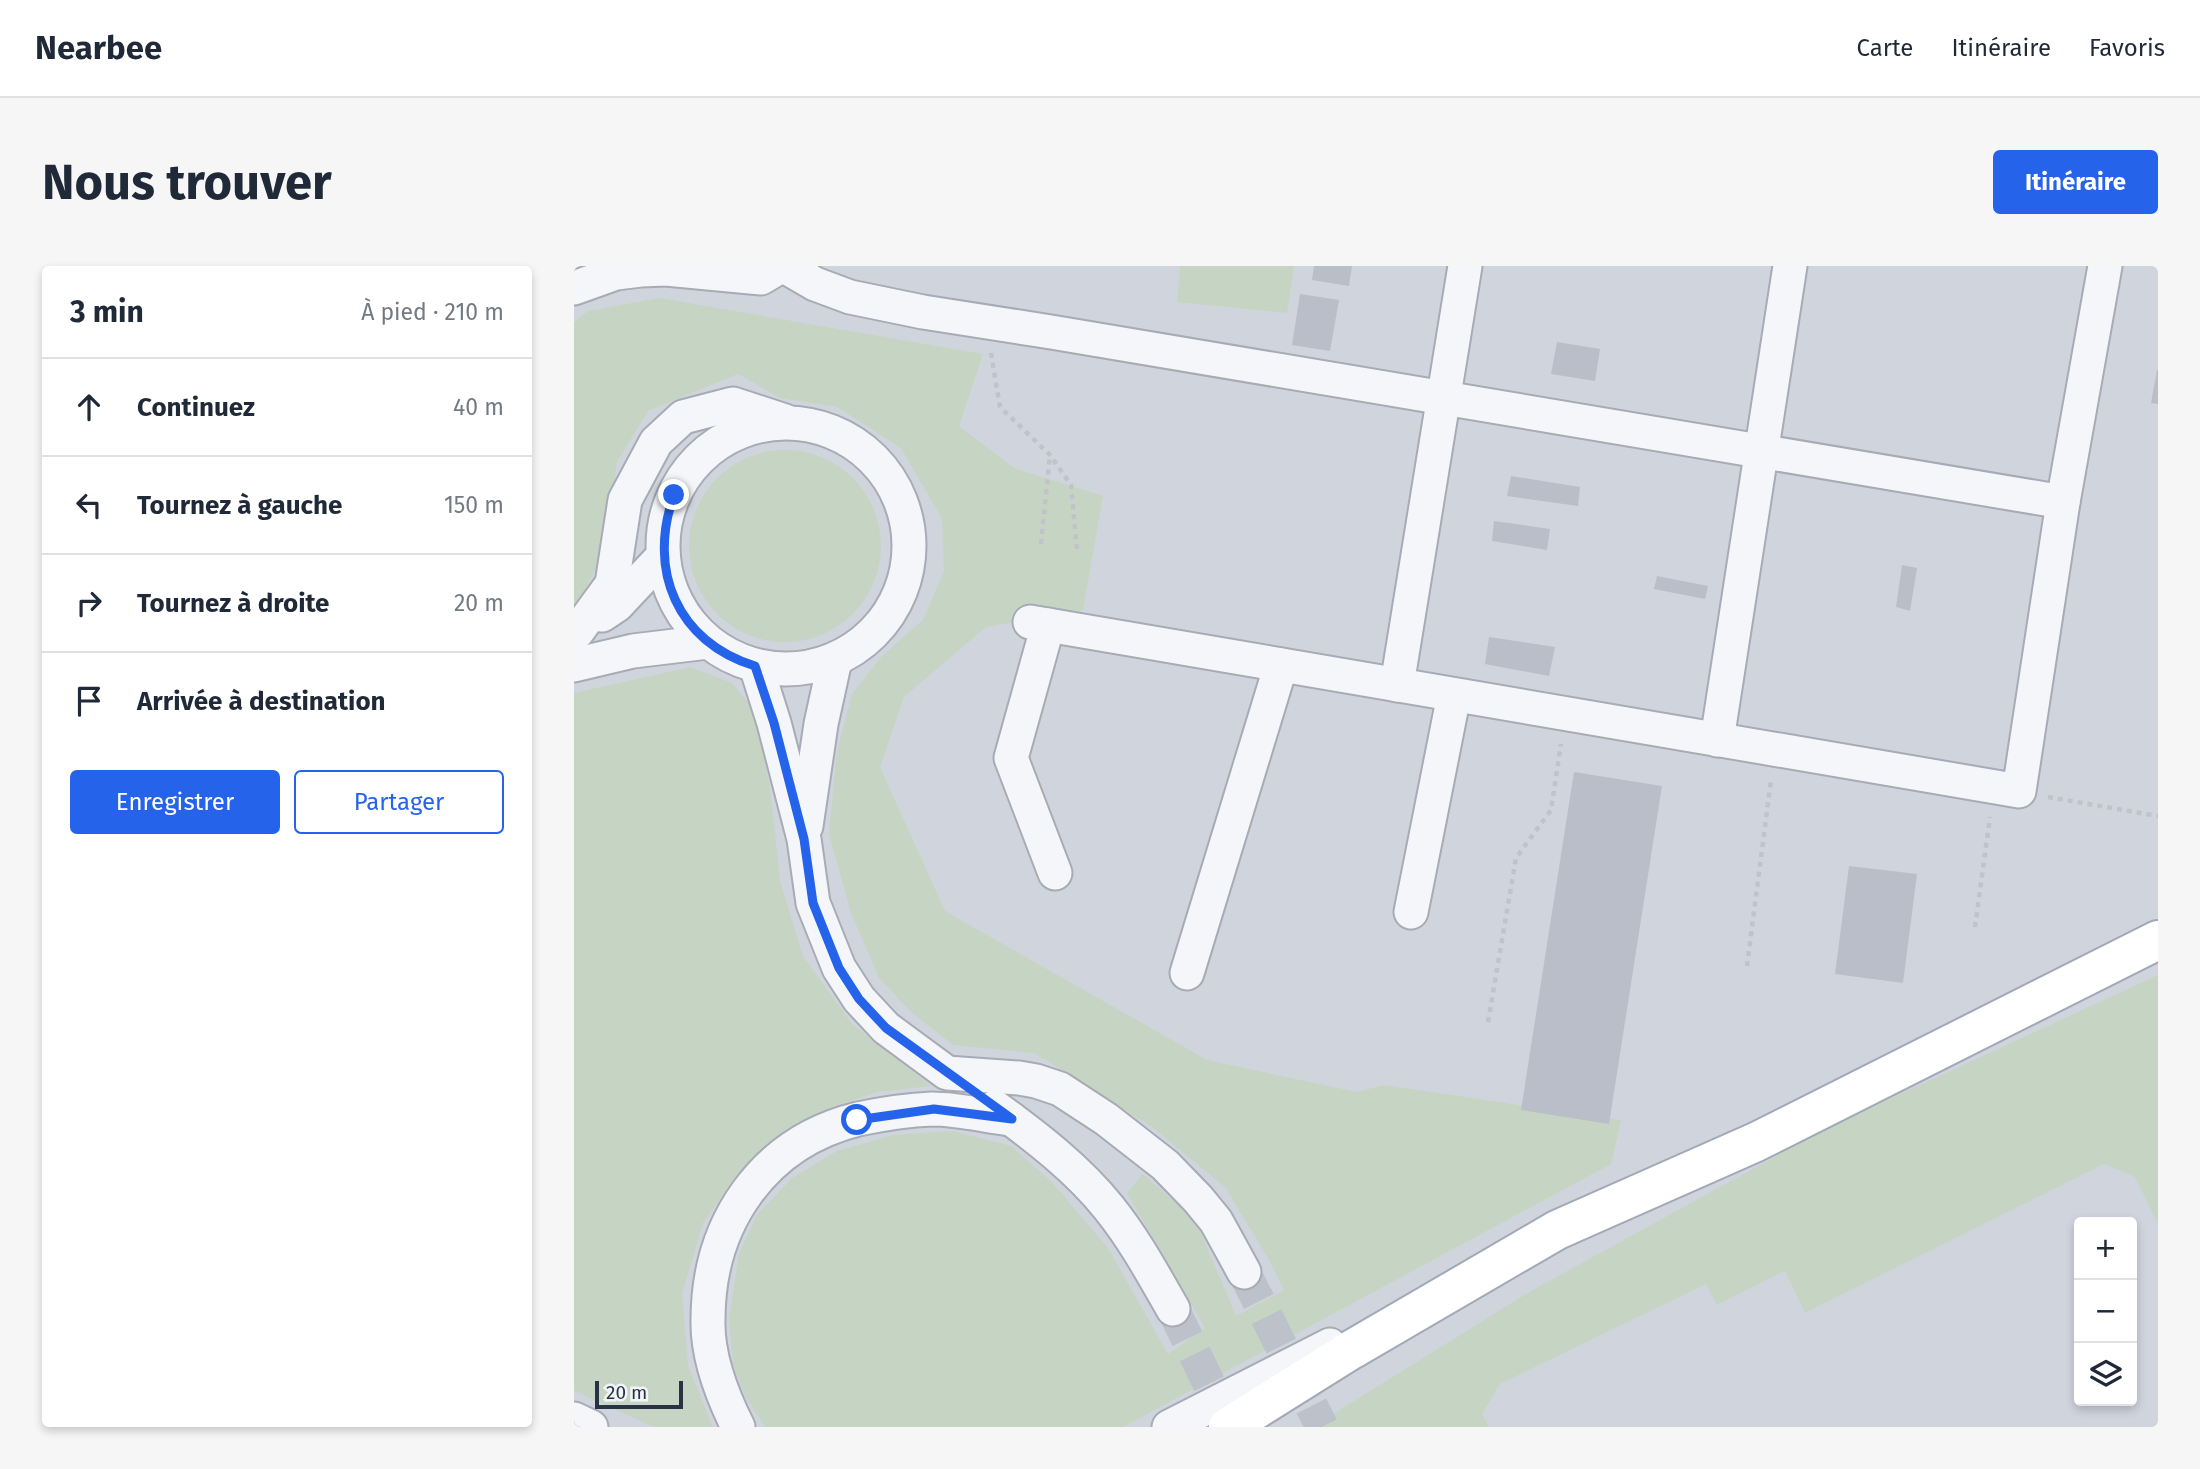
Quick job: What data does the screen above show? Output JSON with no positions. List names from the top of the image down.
{
  "scale_bar": "20 m",
  "page": {
    "header": "Nearbee",
    "nav": ["Carte", "Itinéraire", "Favoris"],
    "buttons": [
      "Itinéraire",
      ["Enregistrer", "Partager"]
    ],
    "title": "Nous trouver",
    "heading": ["3 min", "À pied · 210 m"],
    "list": [
      ["Continuez", "40 m"],
      ["Tournez à gauche", "150 m"],
      ["Tournez à droite", "20 m"],
      "Arrivée à destination"
    ],
    "map_buttons": ["+", "−"],
    "scale": "20 m"
  }
}
